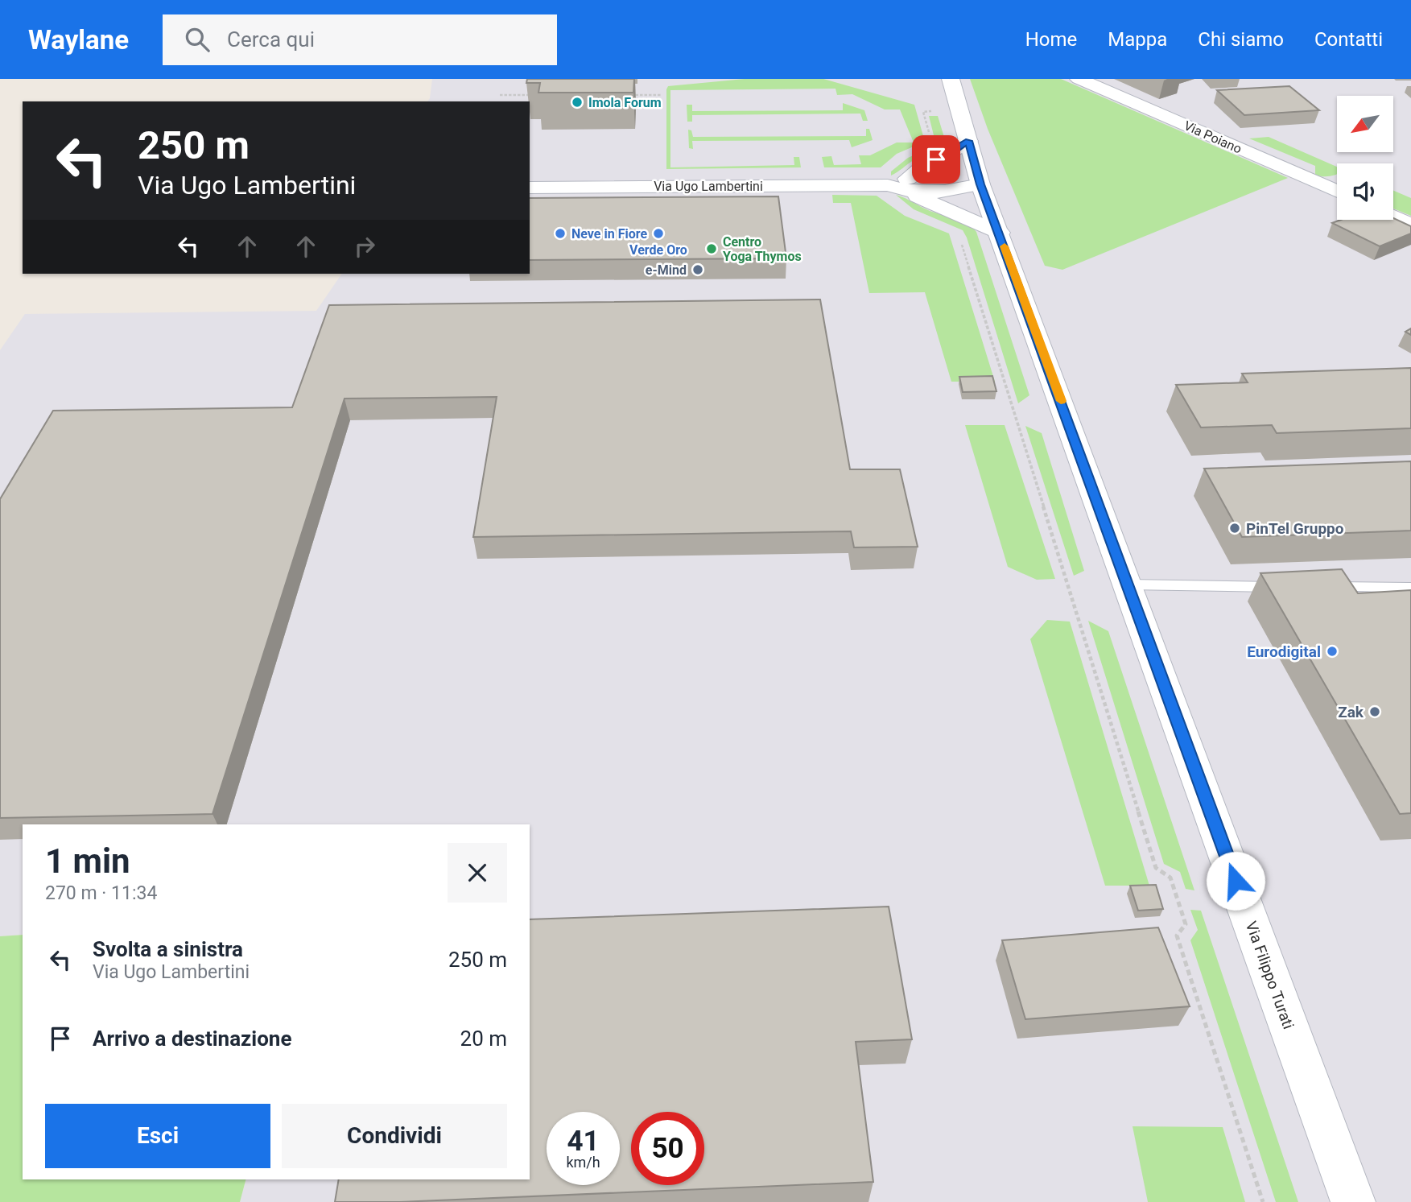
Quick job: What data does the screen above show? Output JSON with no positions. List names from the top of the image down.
{
  "streets": {
    "main road": ["Via Poiano", "Via Ugo Lambertini", "Via Filippo Turati"]
  },
  "crossings": [
    ["Via Ugo Lambertini", "Via Filippo Turati"]
  ],
  "places": [
    "Imola Forum",
    "Neve in Fiore",
    "Verde Oro",
    "Centro Yoga Thymos",
    "e-Mind",
    "PinTel Gruppo",
    "Eurodigital",
    "Zak"
  ],
  "north": "bottom left",
  "page": {
    "header": "Waylane",
    "search": "Cerca qui",
    "nav": [
      "Home",
      "Mappa",
      "Chi siamo",
      "Contatti"
    ],
    "turn": ["250 m", "Via Ugo Lambertini"],
    "heading": ["1 min", "270 m · 11:34"],
    "list": [
      {
        "name": "Svolta a sinistra",
        "note": "Via Ugo Lambertini",
        "value": "250 m"
      },
      {
        "name": "Arrivo a destinazione",
        "value": "20 m"
      }
    ],
    "buttons": ["Esci", "Condividi"],
    "speed": "41 km/h",
    "limit": "50"
  }
}
